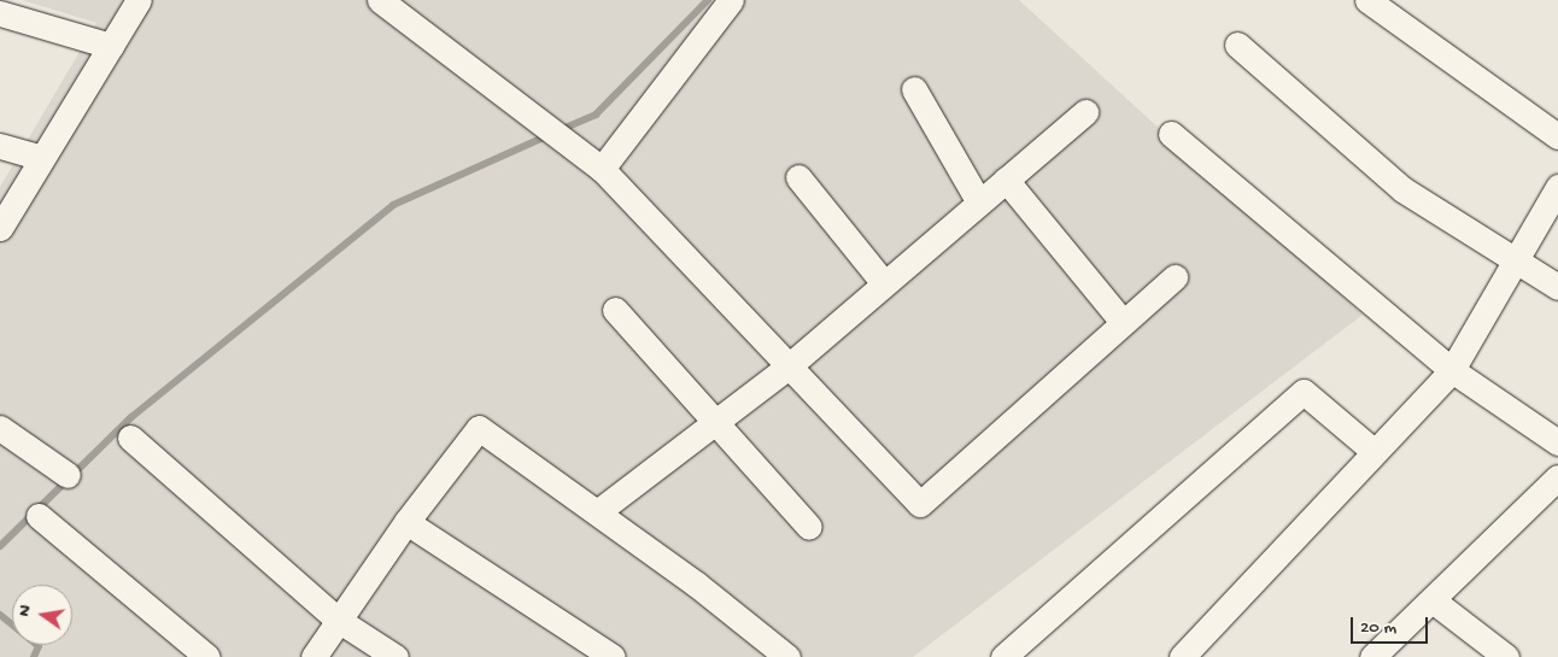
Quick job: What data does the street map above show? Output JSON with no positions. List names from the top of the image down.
{
  "scale_bar": "20 m",
  "north": "left"
}
